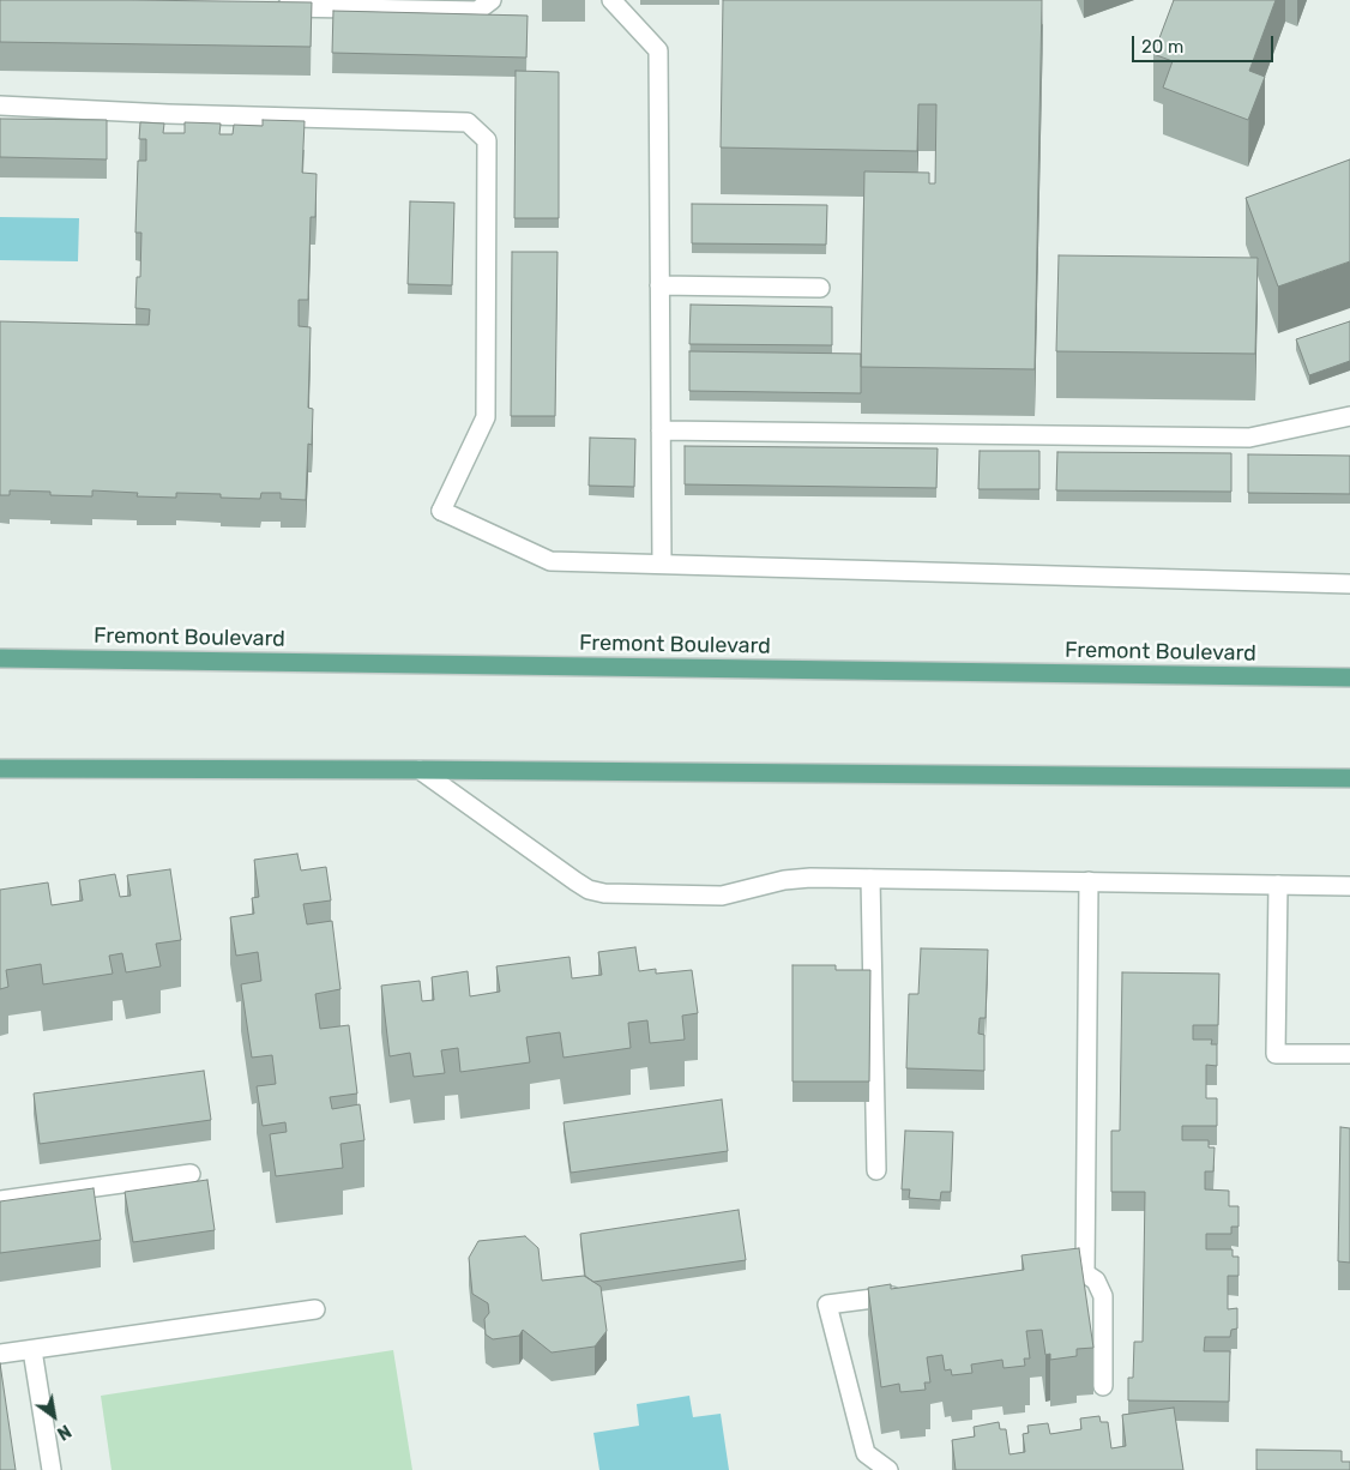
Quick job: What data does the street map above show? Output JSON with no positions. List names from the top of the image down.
{
  "streets": {
    "main road": ["Fremont Boulevard"]
  },
  "scale_bar": "20 m",
  "north": "bottom right"
}
